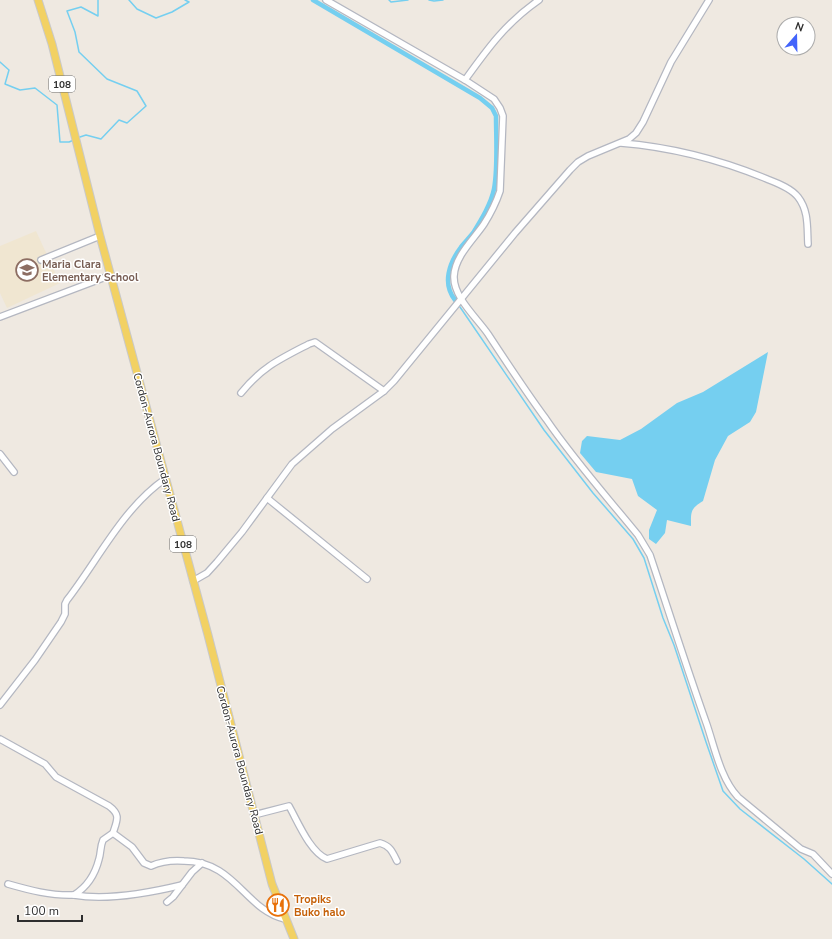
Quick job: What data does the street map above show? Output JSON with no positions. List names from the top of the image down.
{
  "streets": {
    "main road": ["108", "Cordon-Aurora Boundary Road"]
  },
  "places": {
    "school or university": ["Maria Clara Elementary School"],
    "restaurant": ["Tropiks Buko halo"]
  },
  "scale_bar": "100 m",
  "north": "top"
}
